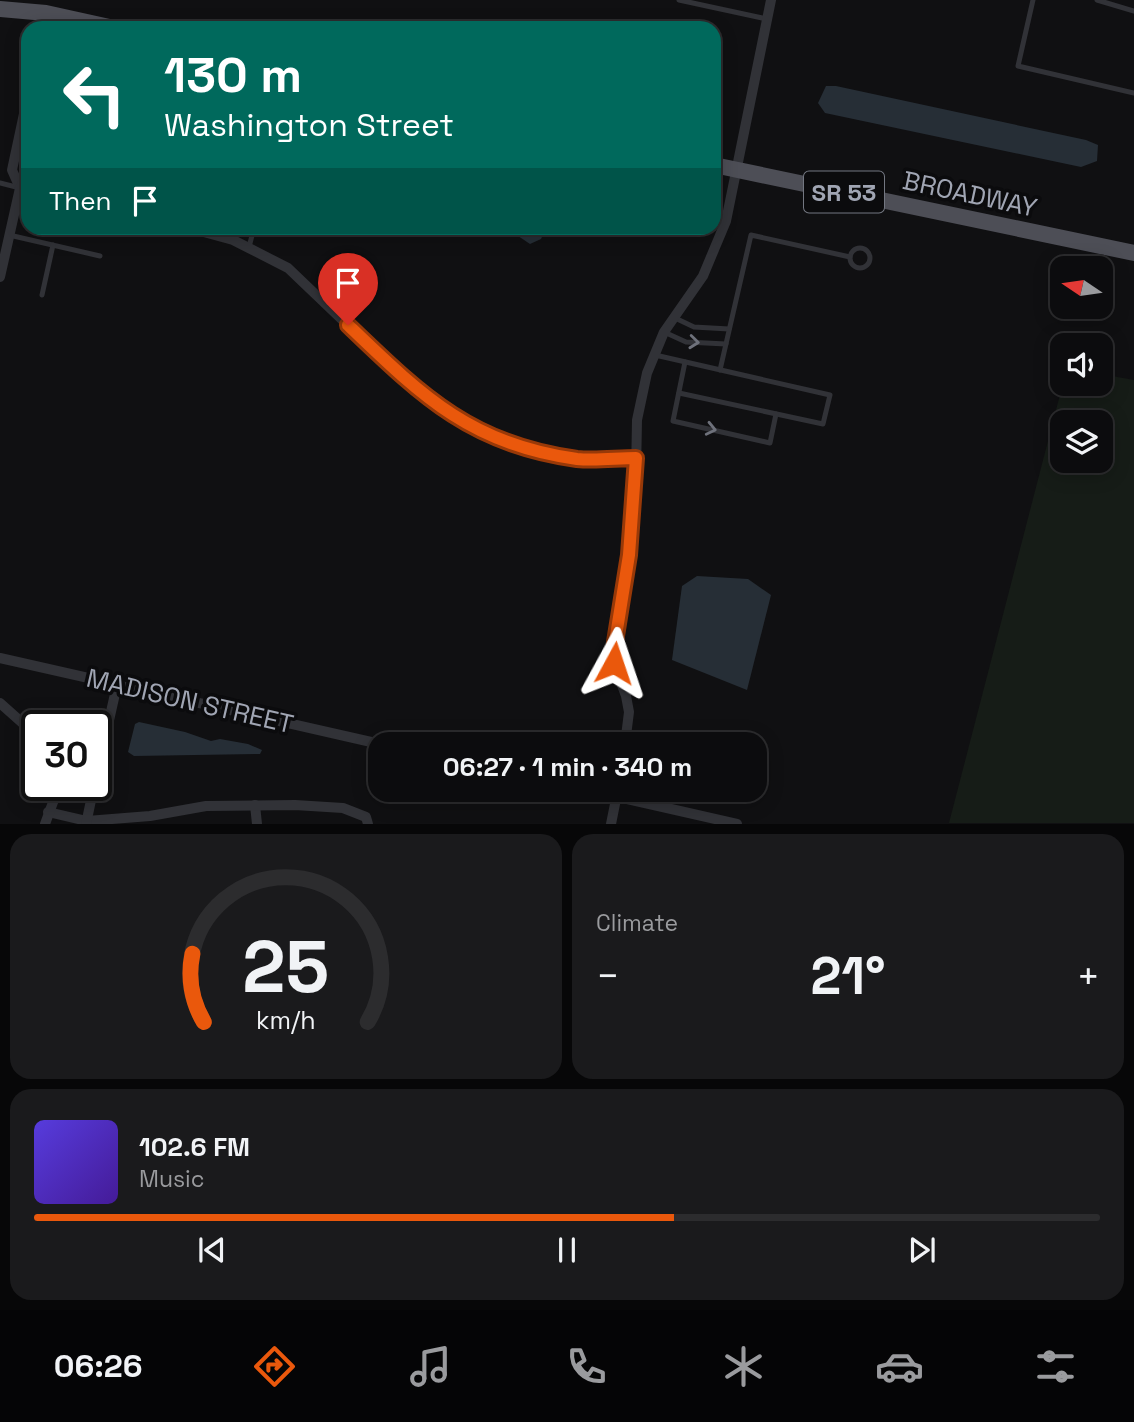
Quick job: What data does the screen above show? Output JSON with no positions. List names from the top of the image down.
{
  "streets": {
    "main road": ["SR 53", "BROADWAY"],
    "street": ["MADISON STREET"]
  },
  "north": "left",
  "page": {
    "turn": ["130 m", "Washington Street"],
    "then": "Then",
    "limit": "30",
    "trip": "06:27 · 1 min · 340 m",
    "tile": "Climate",
    "heat": ["−", "21°", "+"],
    "song": ["102.6 FM", "Music"],
    "tabs": "06:26",
    "gauge": ["25", "km/h"]
  }
}
